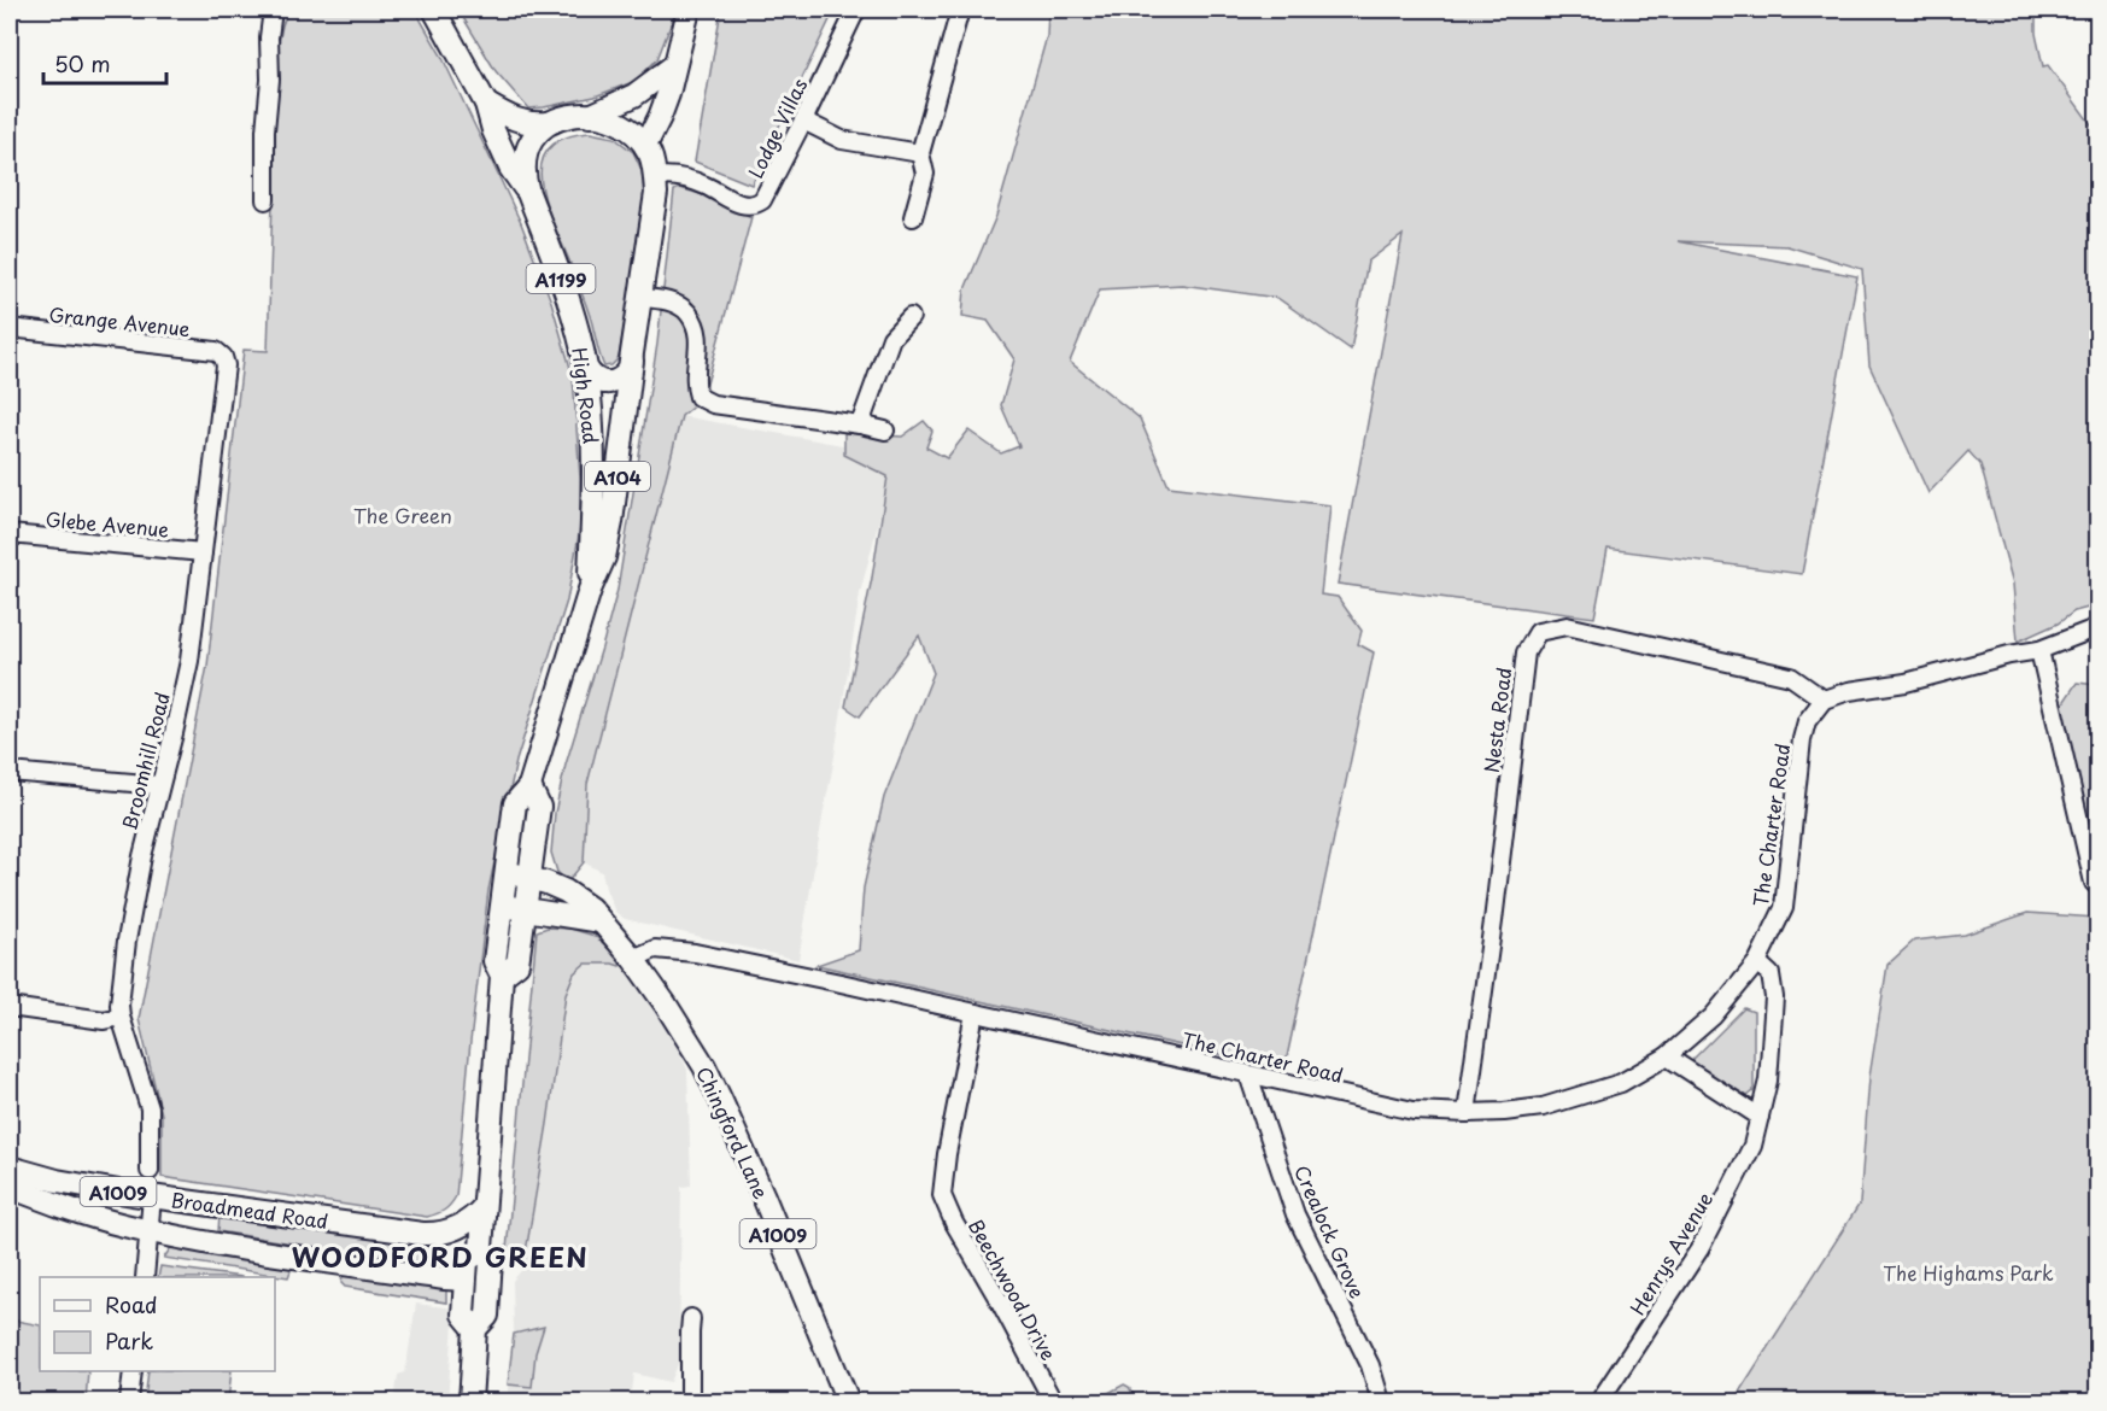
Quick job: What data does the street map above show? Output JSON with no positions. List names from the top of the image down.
{
  "streets": {
    "main road": [
      "A1199",
      "High Road",
      "A104",
      "Chingford Lane",
      "A1009",
      "Broadmead Road"
    ],
    "street": [
      "Lodge Villas",
      "Grange Avenue",
      "Glebe Avenue",
      "Nesta Road",
      "Broomhill Road",
      "The Charter Road",
      "Crealock Grove",
      "Henrys Avenue",
      "Beechwood Drive"
    ]
  },
  "crossings": [
    ["Lodge Villas", "A104"],
    ["A1199", "High Road"],
    ["Grange Avenue", "Broomhill Road"],
    ["High Road", "A104"],
    ["A104", "Chingford Lane"],
    ["A104", "Broadmead Road"],
    ["Glebe Avenue", "Broomhill Road"],
    ["Nesta Road", "The Charter Road"],
    ["The Charter Road", "Chingford Lane"],
    ["The Charter Road", "Crealock Grove"],
    ["The Charter Road", "Henrys Avenue"],
    ["The Charter Road", "Beechwood Drive"]
  ],
  "districts": ["WOODFORD GREEN"],
  "parks": ["The Green", "The Highams Park"],
  "legend": ["Road", "Park"],
  "scale_bar": "50 m"
}
